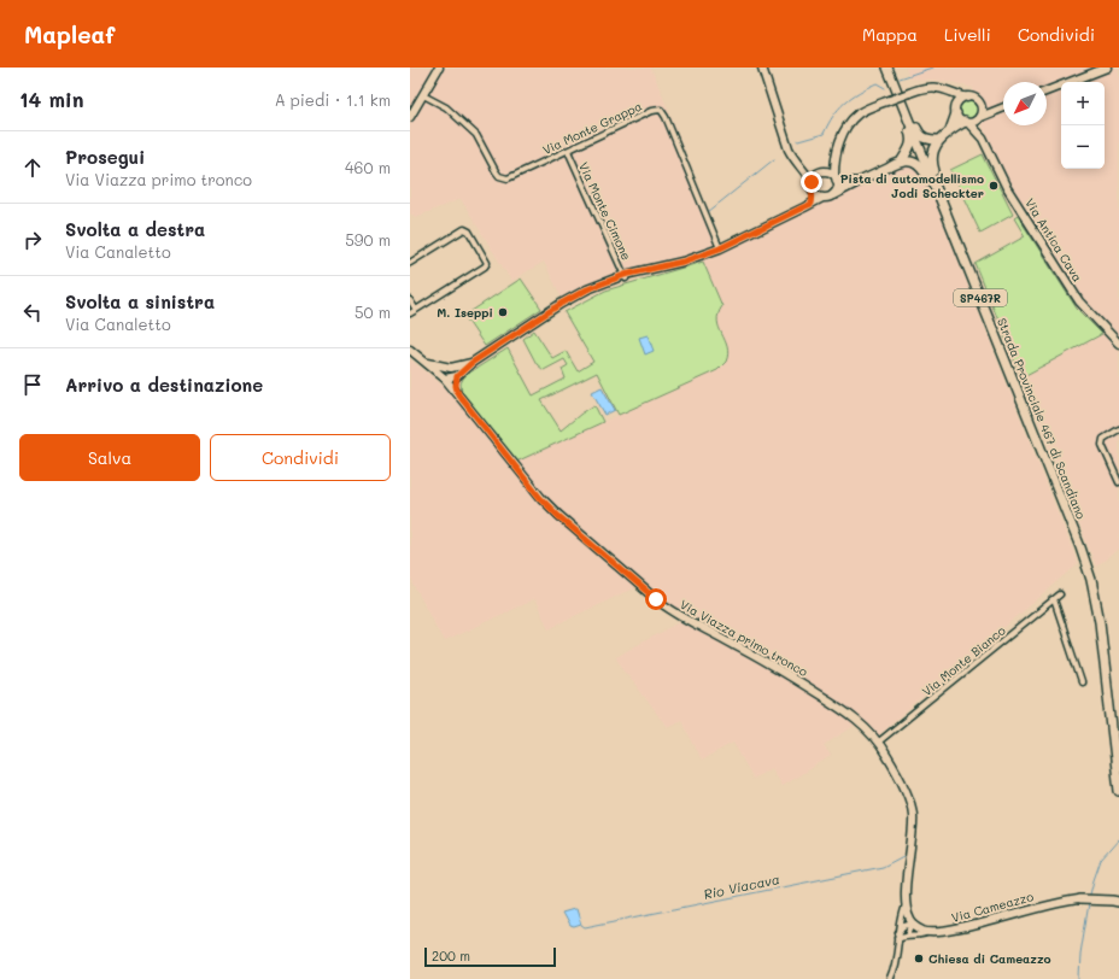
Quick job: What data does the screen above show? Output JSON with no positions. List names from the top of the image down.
{
  "streets": {
    "highway": ["SP467R", "Strada Provinciale 467 di Scandiano"],
    "street": [
      "Via Monte Grappa",
      "Via Monte Cimone",
      "Via Antica Cava",
      "Via Viazza primo tronco",
      "Via Monte Bianco",
      "Via Cameazzo"
    ]
  },
  "crossings": [
    ["Via Monte Grappa", "Via Monte Cimone"],
    ["Via Viazza primo tronco", "Via Monte Bianco"]
  ],
  "water": ["Rio Viacava"],
  "places": ["Pista di automodellismo Jodi Scheckter", "M. Iseppi", "Chiesa di Cameazzo"],
  "scale_bar": "200 m",
  "north": "bottom left",
  "page": {
    "header": "Mapleaf",
    "nav": ["Mappa", "Livelli", "Condividi"],
    "heading": ["14 min", "A piedi · 1.1 km"],
    "map_buttons": ["+", "−"],
    "list": [
      ["Prosegui", "Via Viazza primo tronco", "460 m"],
      ["Svolta a destra", "Via Canaletto", "590 m"],
      ["Svolta a sinistra", "Via Canaletto", "50 m"],
      "Arrivo a destinazione"
    ],
    "buttons": ["Salva", "Condividi"],
    "scale": "200 m"
  }
}
